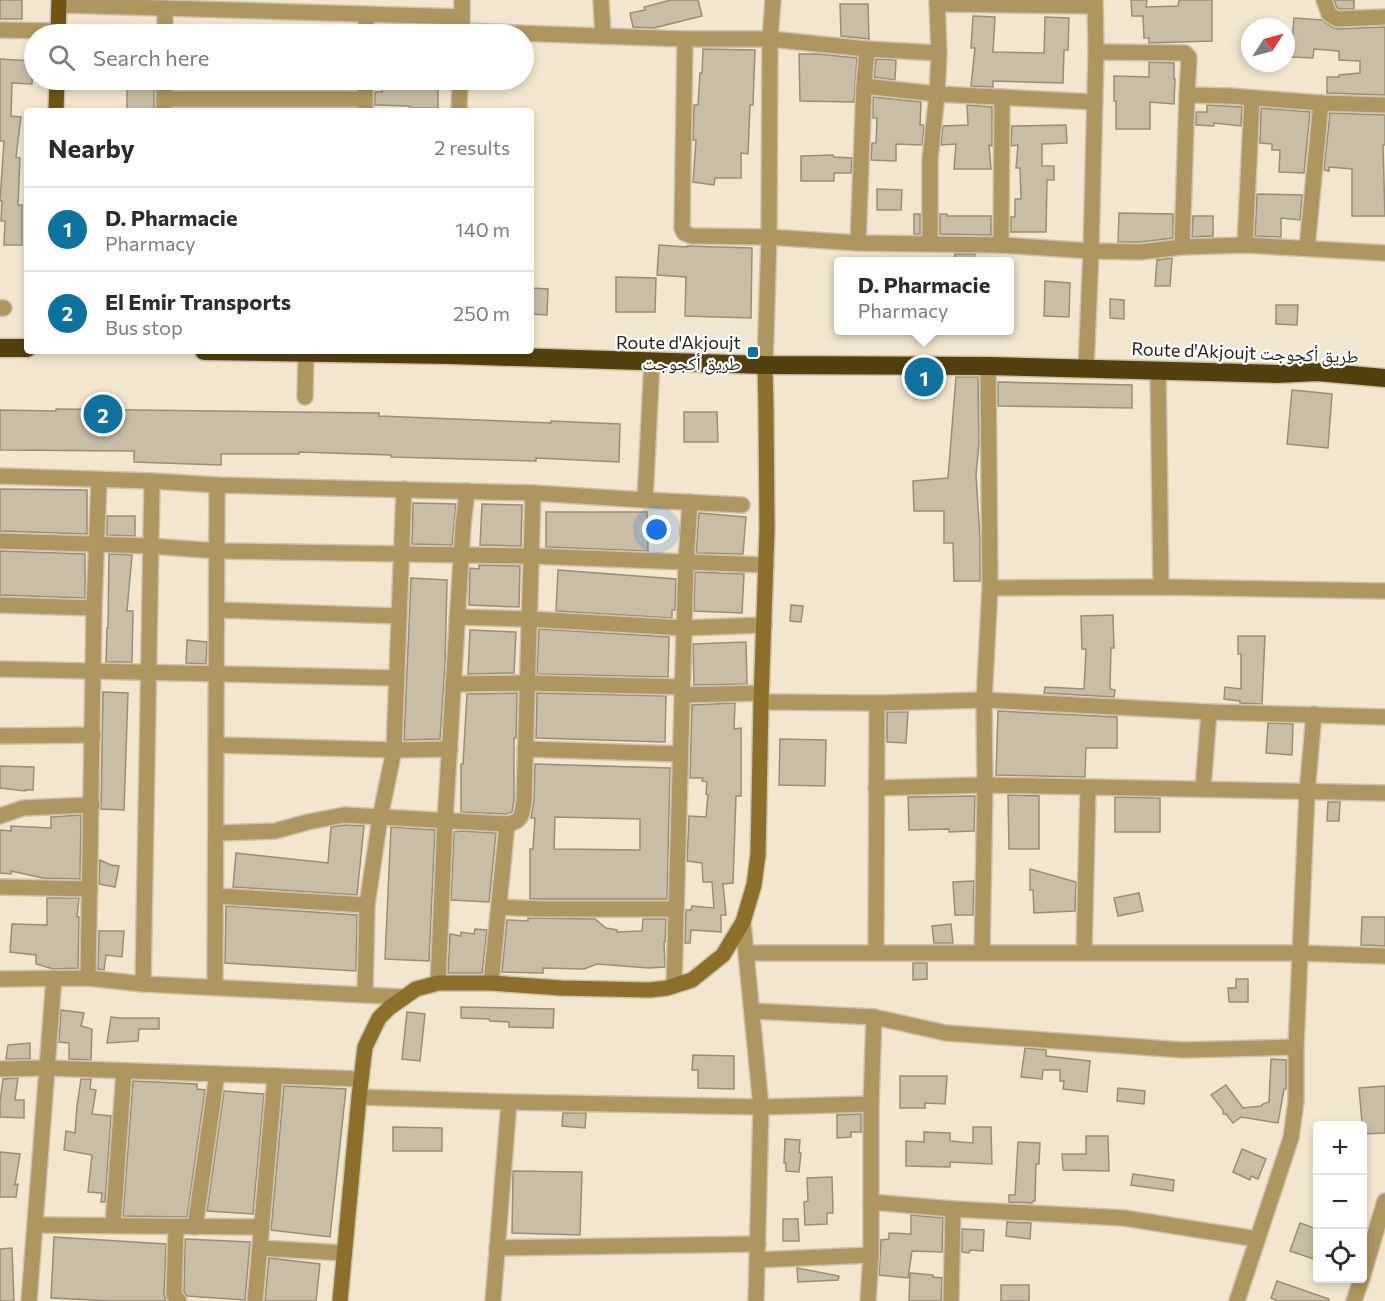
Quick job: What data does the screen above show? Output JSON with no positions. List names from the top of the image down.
{
  "streets": {
    "highway": ["Route d'Akjoujt طريق أكجوجت"]
  },
  "places": {
    "transit": ["Route d'Akjoujt طريق أكجوجت"]
  },
  "north": "top right",
  "page": {
    "search": "Search here",
    "heading": ["Nearby", "2 results"],
    "list": [
      {
        "mark": "1",
        "name": "D. Pharmacie",
        "note": "Pharmacy",
        "value": "140 m"
      },
      {
        "mark": "2",
        "name": "El Emir Transports",
        "note": "Bus stop",
        "value": "250 m"
      }
    ],
    "popup": ["D. Pharmacie", "Pharmacy"],
    "pins": ["1", "2"],
    "map_buttons": ["+", "−"]
  }
}
